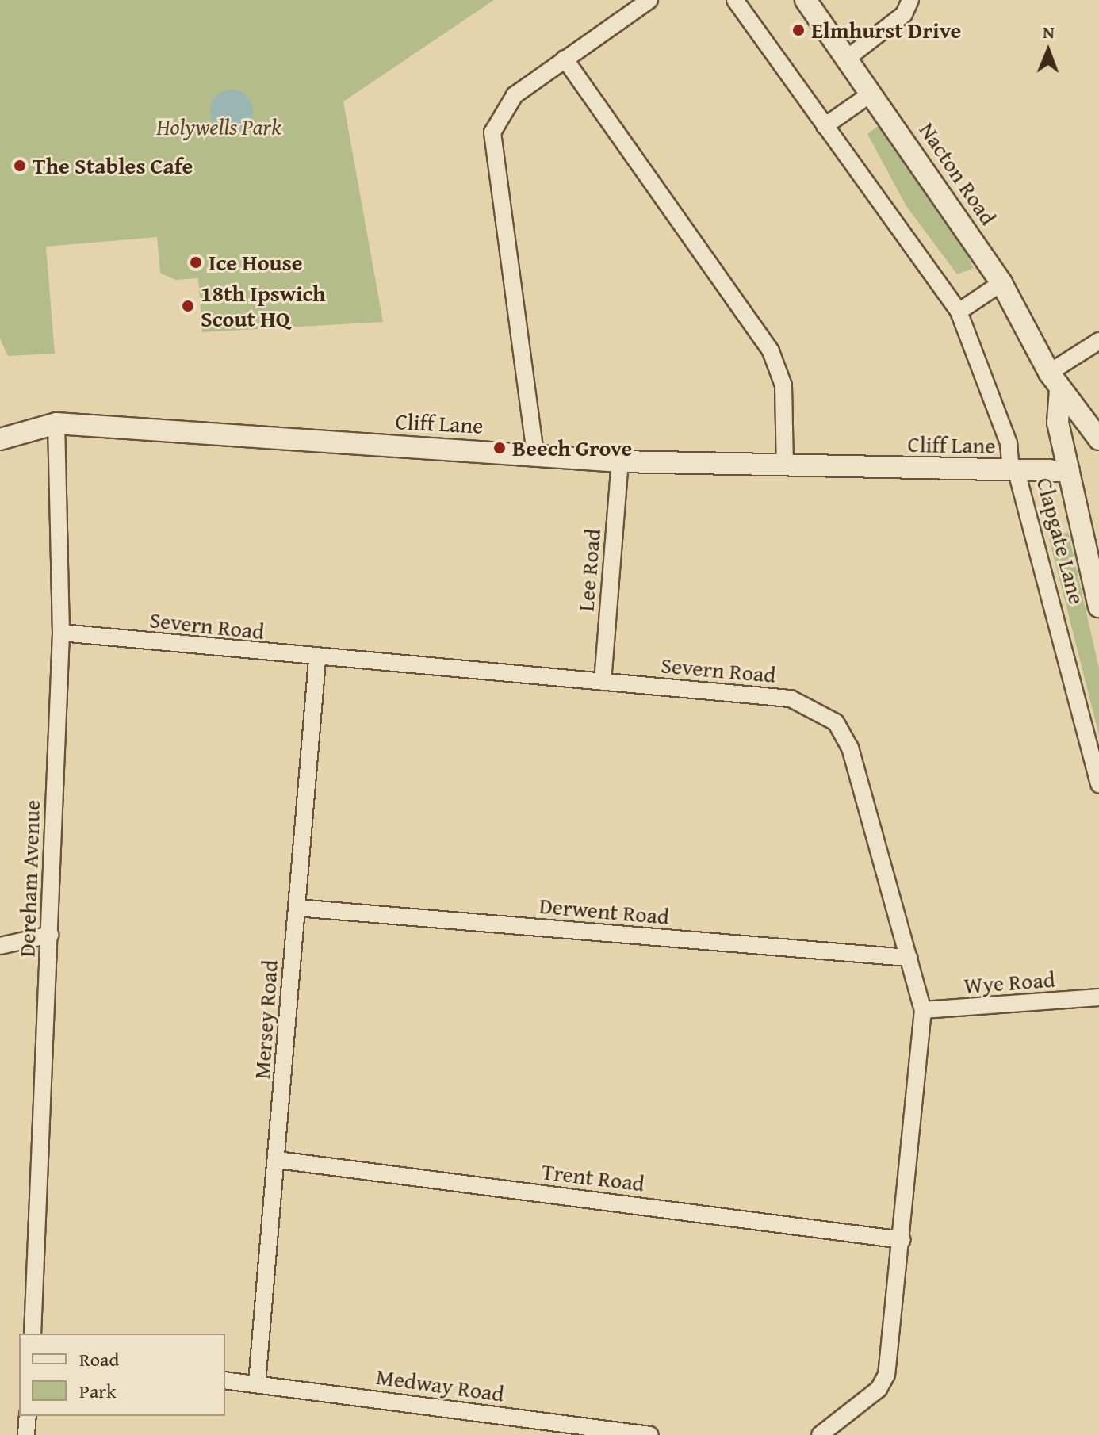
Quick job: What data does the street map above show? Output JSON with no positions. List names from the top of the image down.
{
  "streets": {
    "street": [
      "Nacton Road",
      "Cliff Lane",
      "Clapgate Lane",
      "Lee Road",
      "Severn Road",
      "Dereham Avenue",
      "Derwent Road",
      "Wye Road",
      "Mersey Road",
      "Trent Road",
      "Medway Road"
    ]
  },
  "crossings": [
    ["Nacton Road", "Clapgate Lane"],
    ["Cliff Lane", "Clapgate Lane"],
    ["Cliff Lane", "Lee Road"],
    ["Cliff Lane", "Dereham Avenue"],
    ["Lee Road", "Severn Road"],
    ["Severn Road", "Dereham Avenue"],
    ["Severn Road", "Derwent Road"],
    ["Severn Road", "Wye Road"],
    ["Severn Road", "Mersey Road"],
    ["Severn Road", "Trent Road"],
    ["Derwent Road", "Mersey Road"],
    ["Mersey Road", "Trent Road"],
    ["Mersey Road", "Medway Road"]
  ],
  "parks": ["Holywells Park"],
  "places": [
    "Elmhurst Drive",
    "The Stables Cafe",
    "Ice House",
    "18th Ipswich Scout HQ",
    "Beech Grove"
  ],
  "legend": ["Road", "Park"],
  "north": "top"
}
